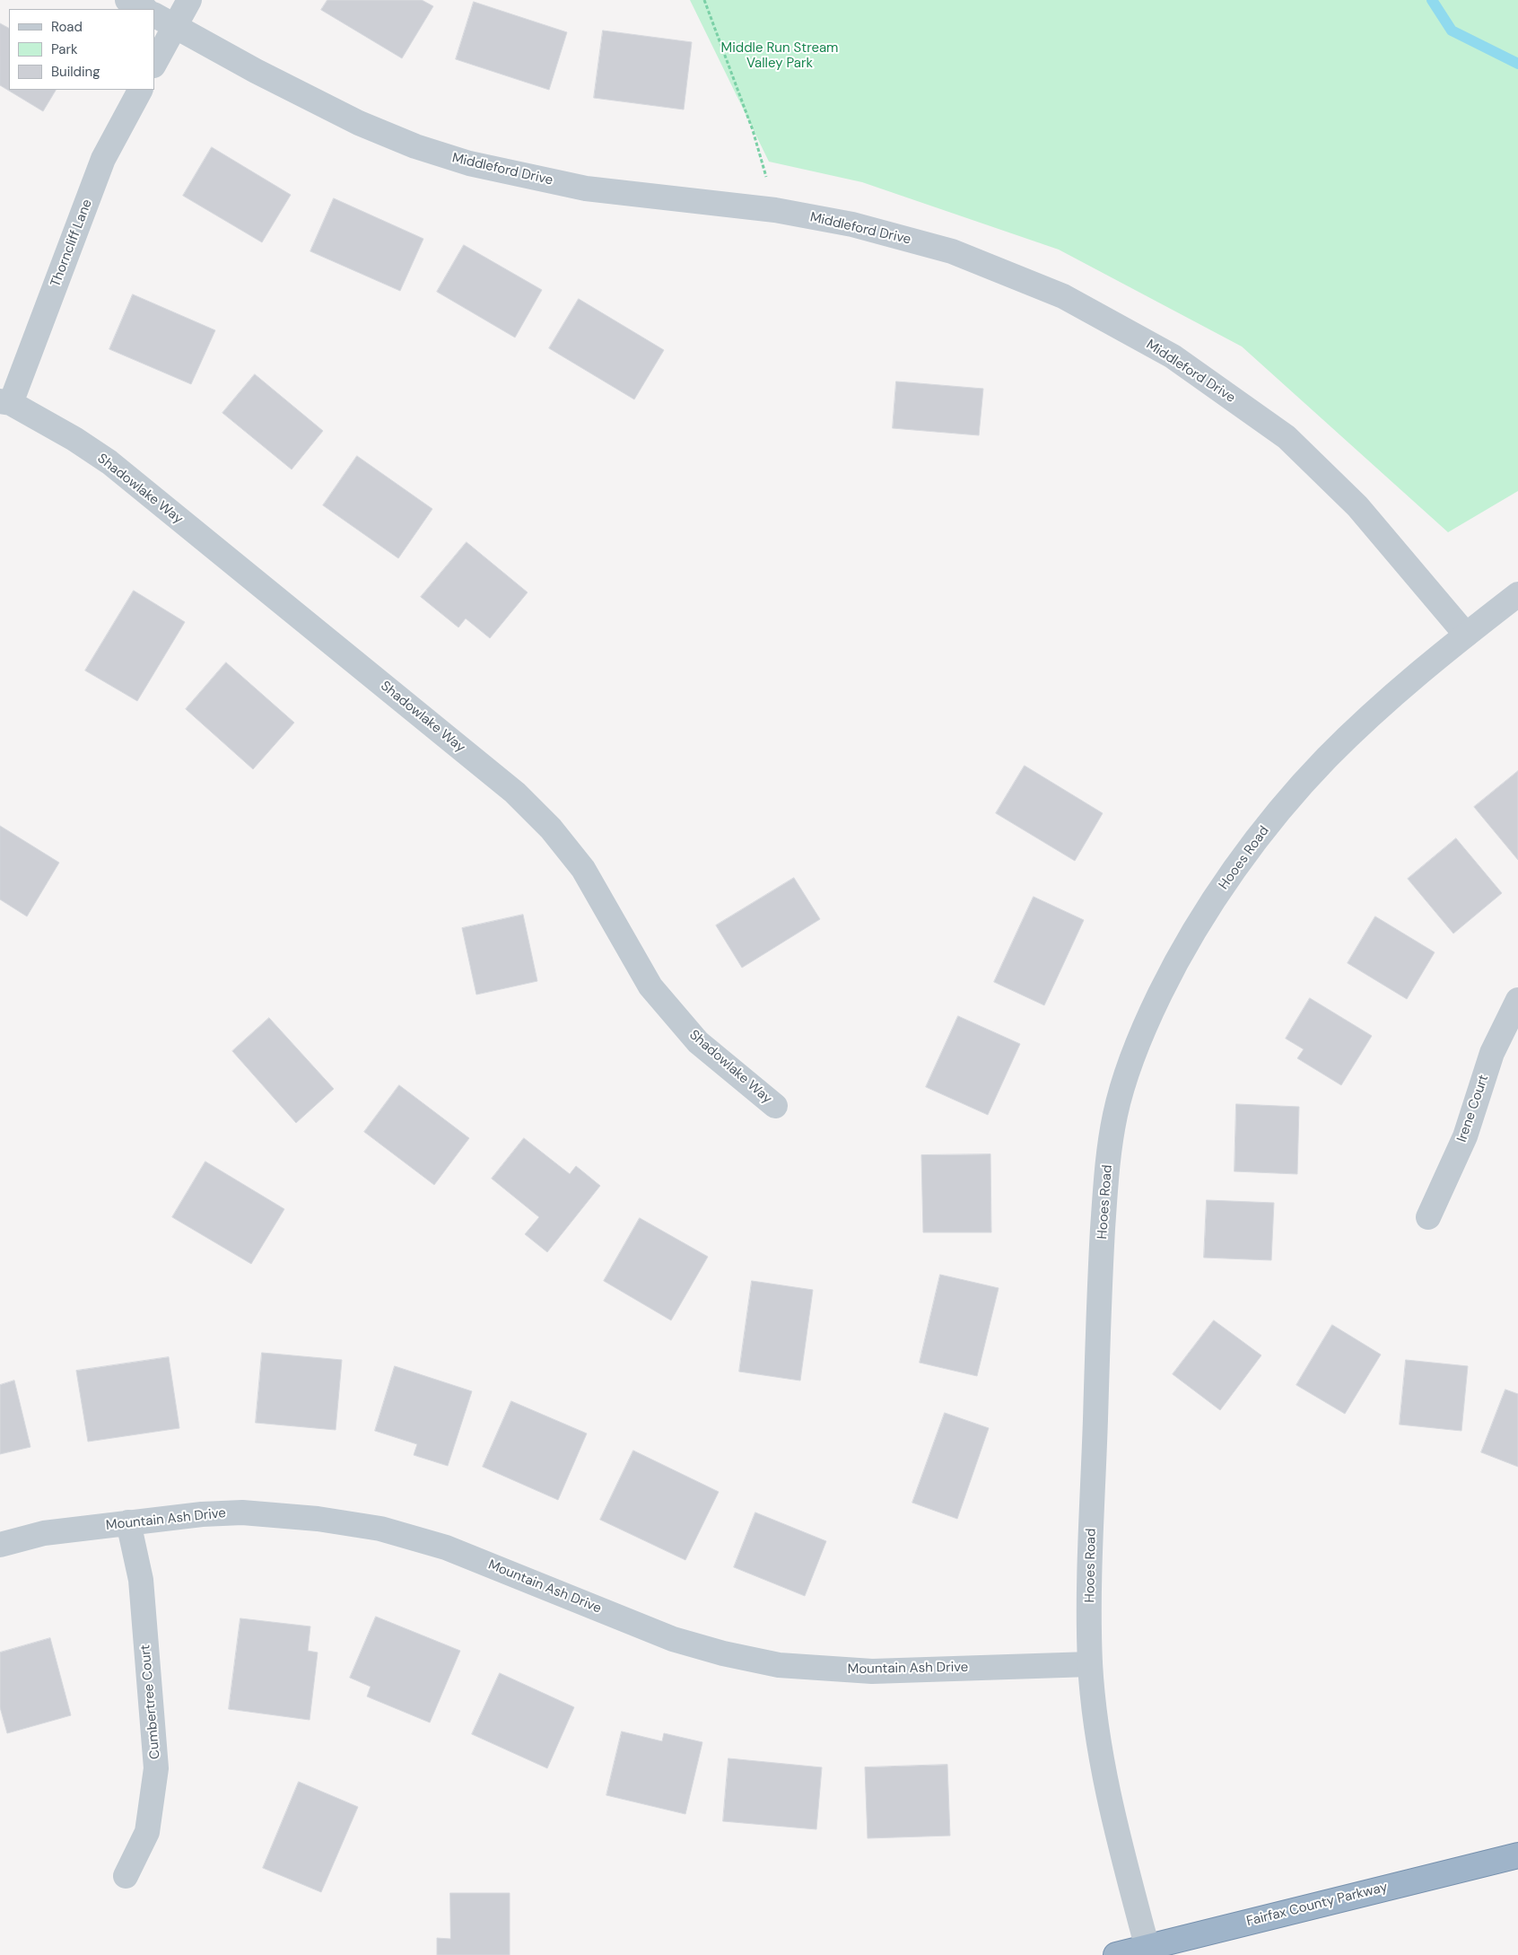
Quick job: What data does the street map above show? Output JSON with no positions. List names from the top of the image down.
{
  "streets": {
    "highway": ["Fairfax County Parkway"],
    "street": [
      "Middleford Drive",
      "Thorncliff Lane",
      "Shadowlake Way",
      "Hooes Road",
      "Irene Court",
      "Mountain Ash Drive",
      "Cumbertree Court"
    ]
  },
  "crossings": [
    ["Middleford Drive", "Hooes Road"],
    ["Thorncliff Lane", "Shadowlake Way"],
    ["Hooes Road", "Mountain Ash Drive"],
    ["Hooes Road", "Fairfax County Parkway"],
    ["Mountain Ash Drive", "Cumbertree Court"]
  ],
  "parks": ["Middle Run Stream Valley Park"],
  "legend": ["Road", "Park", "Building"]
}
